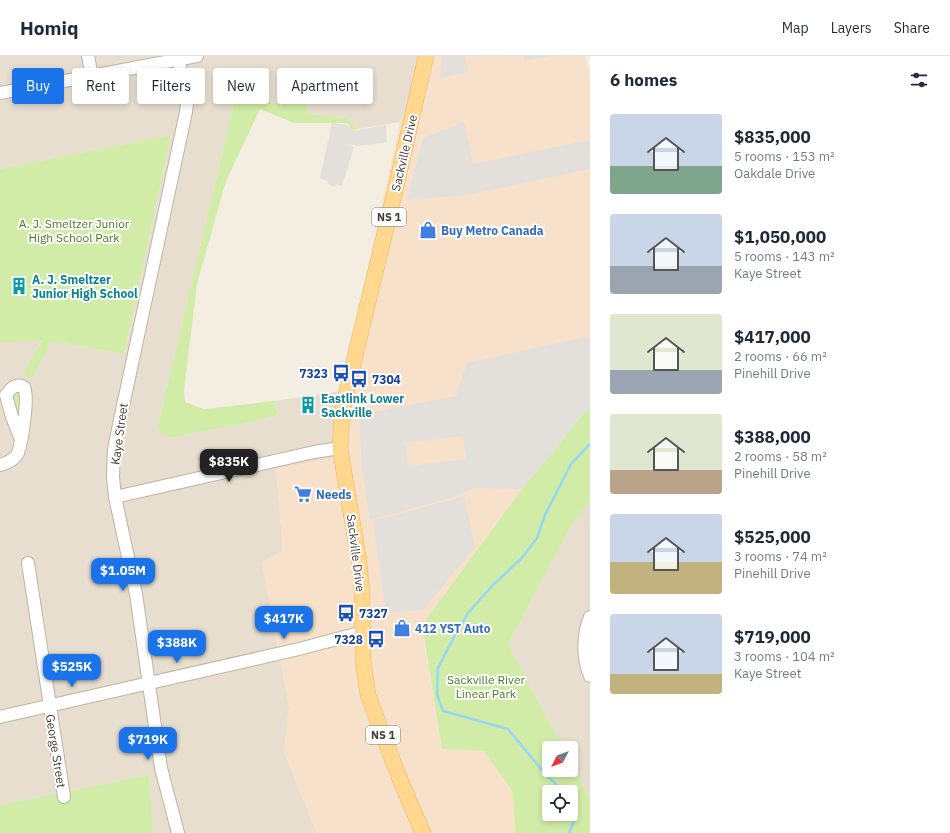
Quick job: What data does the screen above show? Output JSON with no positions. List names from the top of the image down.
{
  "streets": {
    "main road": ["Sackville Drive", "NS 1"],
    "street": ["Kaye Street", "George Street"]
  },
  "parks": ["A. J. Smeltzer Junior High School Park", "Sackville River Linear Park"],
  "places": {
    "shop": ["Buy Metro Canada", "412 YST Auto"],
    "building": ["A. J. Smeltzer Junior High School", "Eastlink Lower Sackville"],
    "bus stop": [
      "7323",
      "7304",
      "7327",
      "7328"
    ],
    "supermarket": ["Needs"]
  },
  "north": "bottom left",
  "page": {
    "header": "Homiq",
    "nav": ["Map", "Layers", "Share"],
    "heading": "6 homes",
    "chip": [
      "Buy",
      "Rent",
      "Filters",
      "New",
      "Apartment"
    ],
    "list": [
      {
        "name": "$835,000",
        "note": "5 rooms · 153 m² · Oakdale Drive"
      },
      {
        "name": "$1,050,000",
        "note": "5 rooms · 143 m² · Kaye Street"
      },
      {
        "name": "$417,000",
        "note": "2 rooms · 66 m² · Pinehill Drive"
      },
      {
        "name": "$388,000",
        "note": "2 rooms · 58 m² · Pinehill Drive"
      },
      {
        "name": "$525,000",
        "note": "3 rooms · 74 m² · Pinehill Drive"
      },
      {
        "name": "$719,000",
        "note": "3 rooms · 104 m² · Kaye Street"
      }
    ],
    "price": [
      "$835K",
      "$1.05M",
      "$417K",
      "$388K",
      "$525K",
      "$719K"
    ]
  }
}
